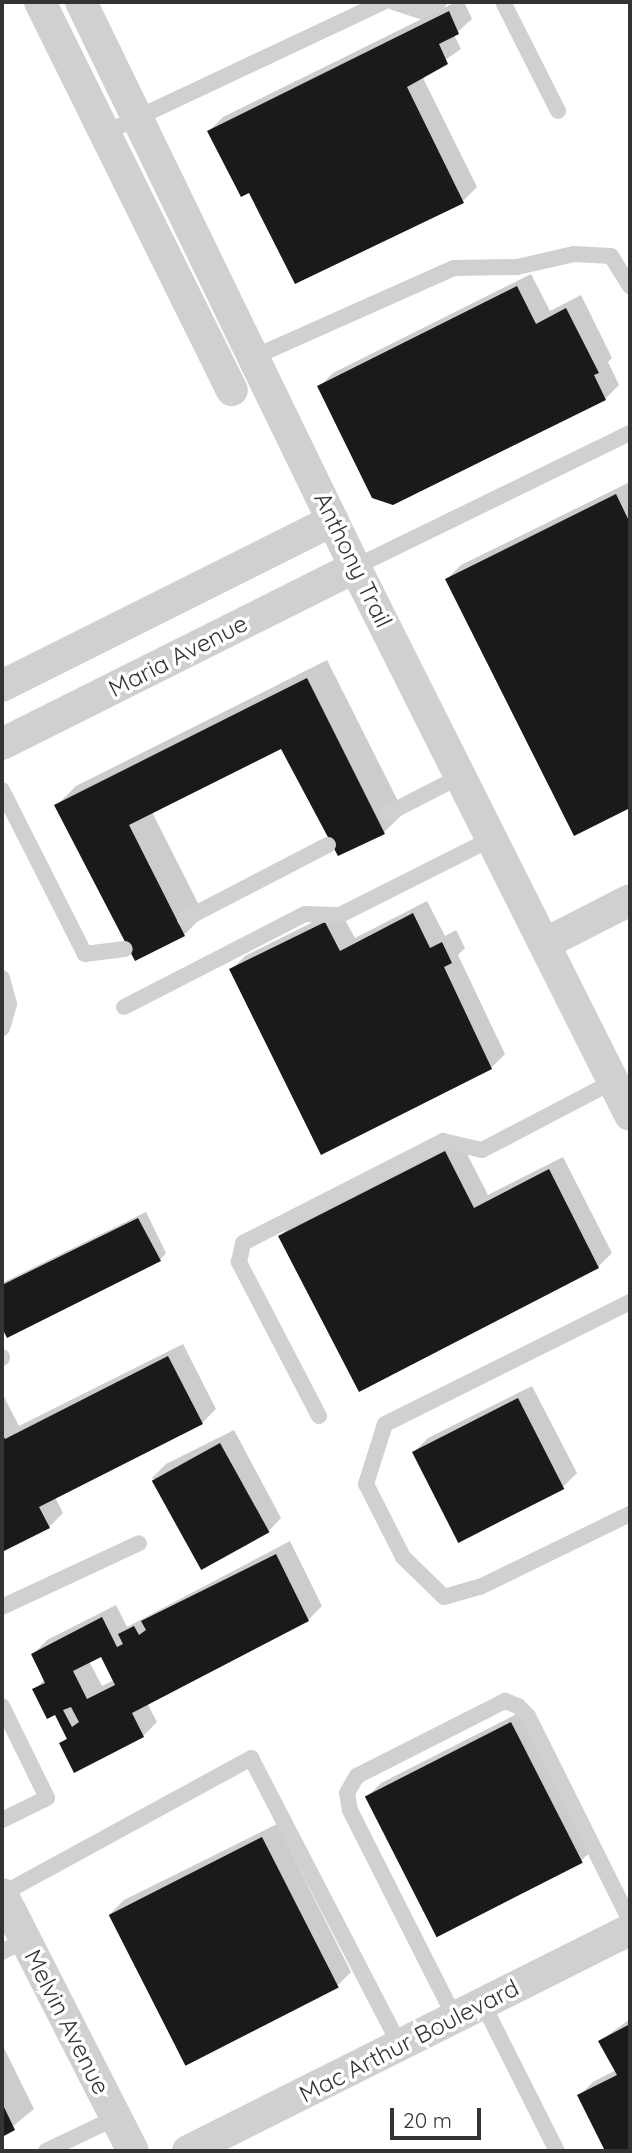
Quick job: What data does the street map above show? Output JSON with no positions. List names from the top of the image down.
{
  "streets": {
    "street": [
      "Anthony Trail",
      "Maria Avenue",
      "Melvin Avenue",
      "Mac Arthur Boulevard"
    ]
  },
  "crossings": [
    ["Anthony Trail", "Maria Avenue"]
  ],
  "scale_bar": "20 m"
}
